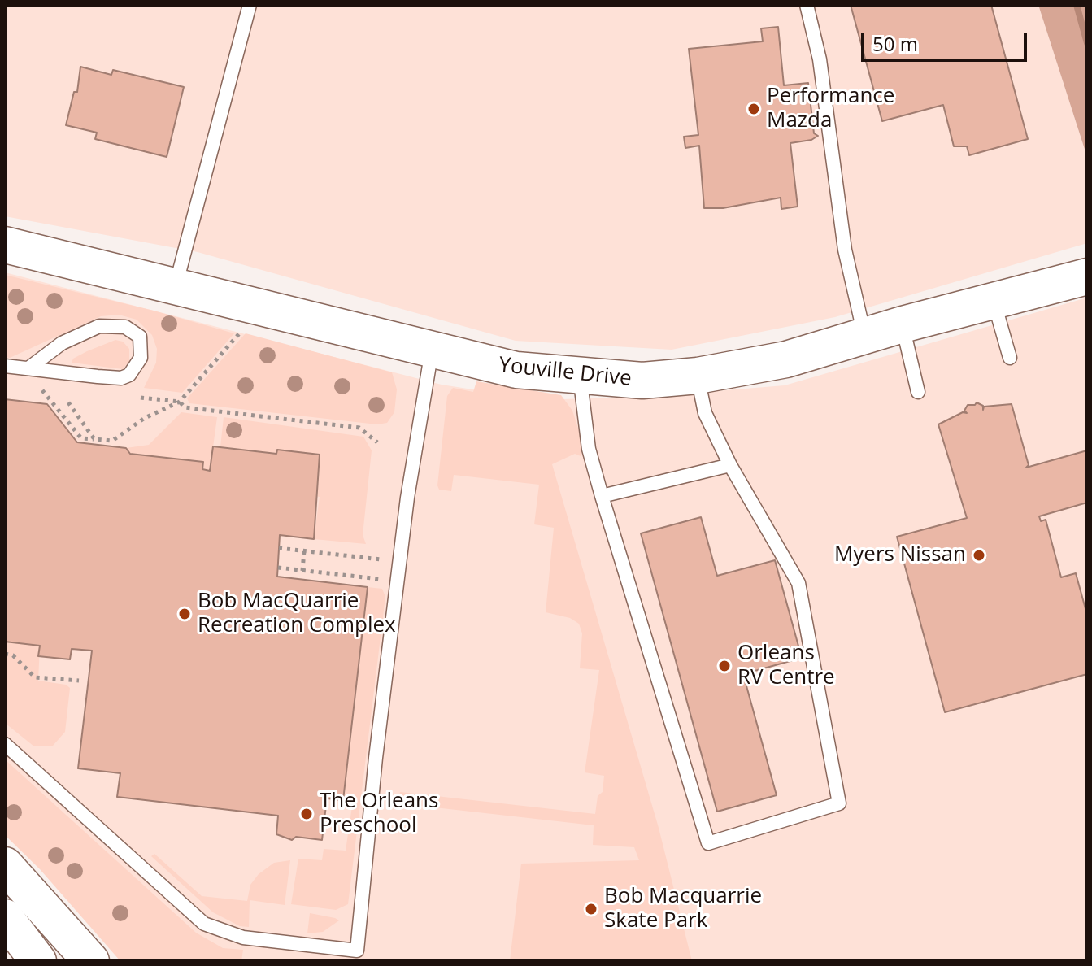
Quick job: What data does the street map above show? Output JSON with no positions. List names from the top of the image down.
{
  "streets": {
    "main road": ["Youville Drive"]
  },
  "places": [
    "Performance Mazda",
    "Myers Nissan",
    "Bob MacQuarrie Recreation Complex",
    "Orleans RV Centre",
    "The Orleans Preschool",
    "Bob Macquarrie Skate Park"
  ],
  "scale_bar": "50 m"
}
